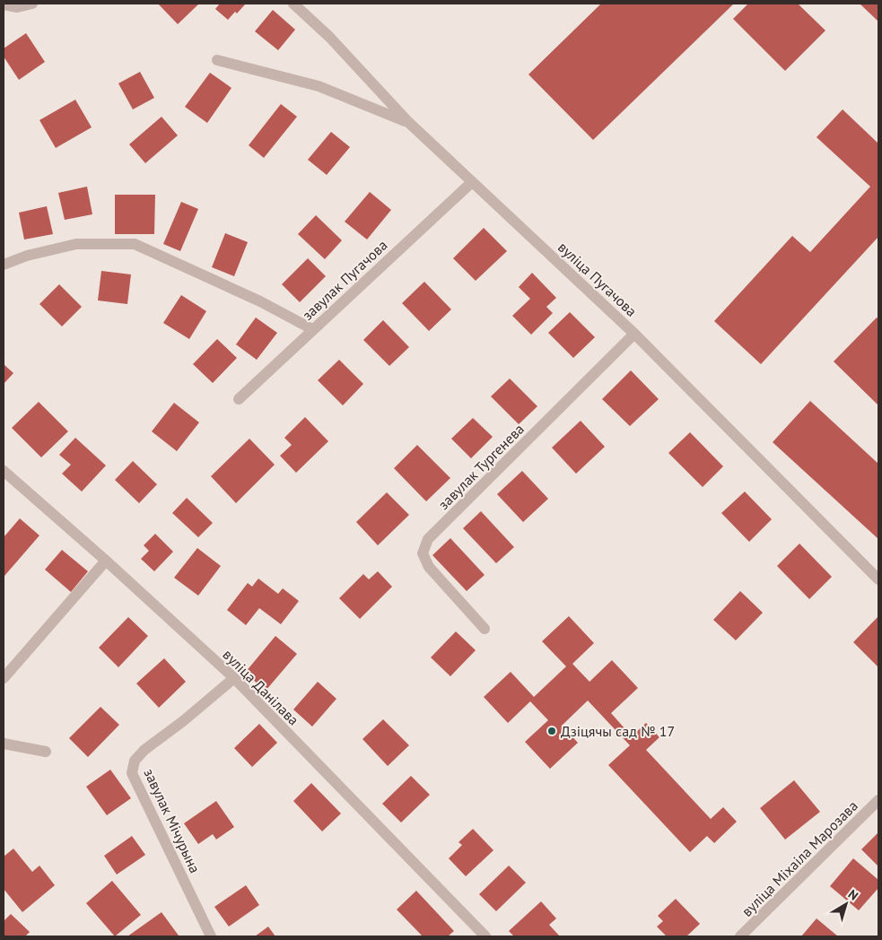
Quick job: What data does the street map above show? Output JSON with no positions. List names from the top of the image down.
{
  "streets": {
    "street": [
      "вуліца Пугачова",
      "завулак Пугачова",
      "завулак Тургенева",
      "вуліца Данілава",
      "завулак Мічурына",
      "вуліца Міхаіла Марозава"
    ]
  },
  "crossings": [
    ["вуліца Пугачова", "завулак Пугачова"],
    ["вуліца Пугачова", "завулак Тургенева"],
    ["вуліца Данілава", "завулак Мічурына"]
  ],
  "places": ["Дзіцячы сад № 17"],
  "north": "top right"
}
